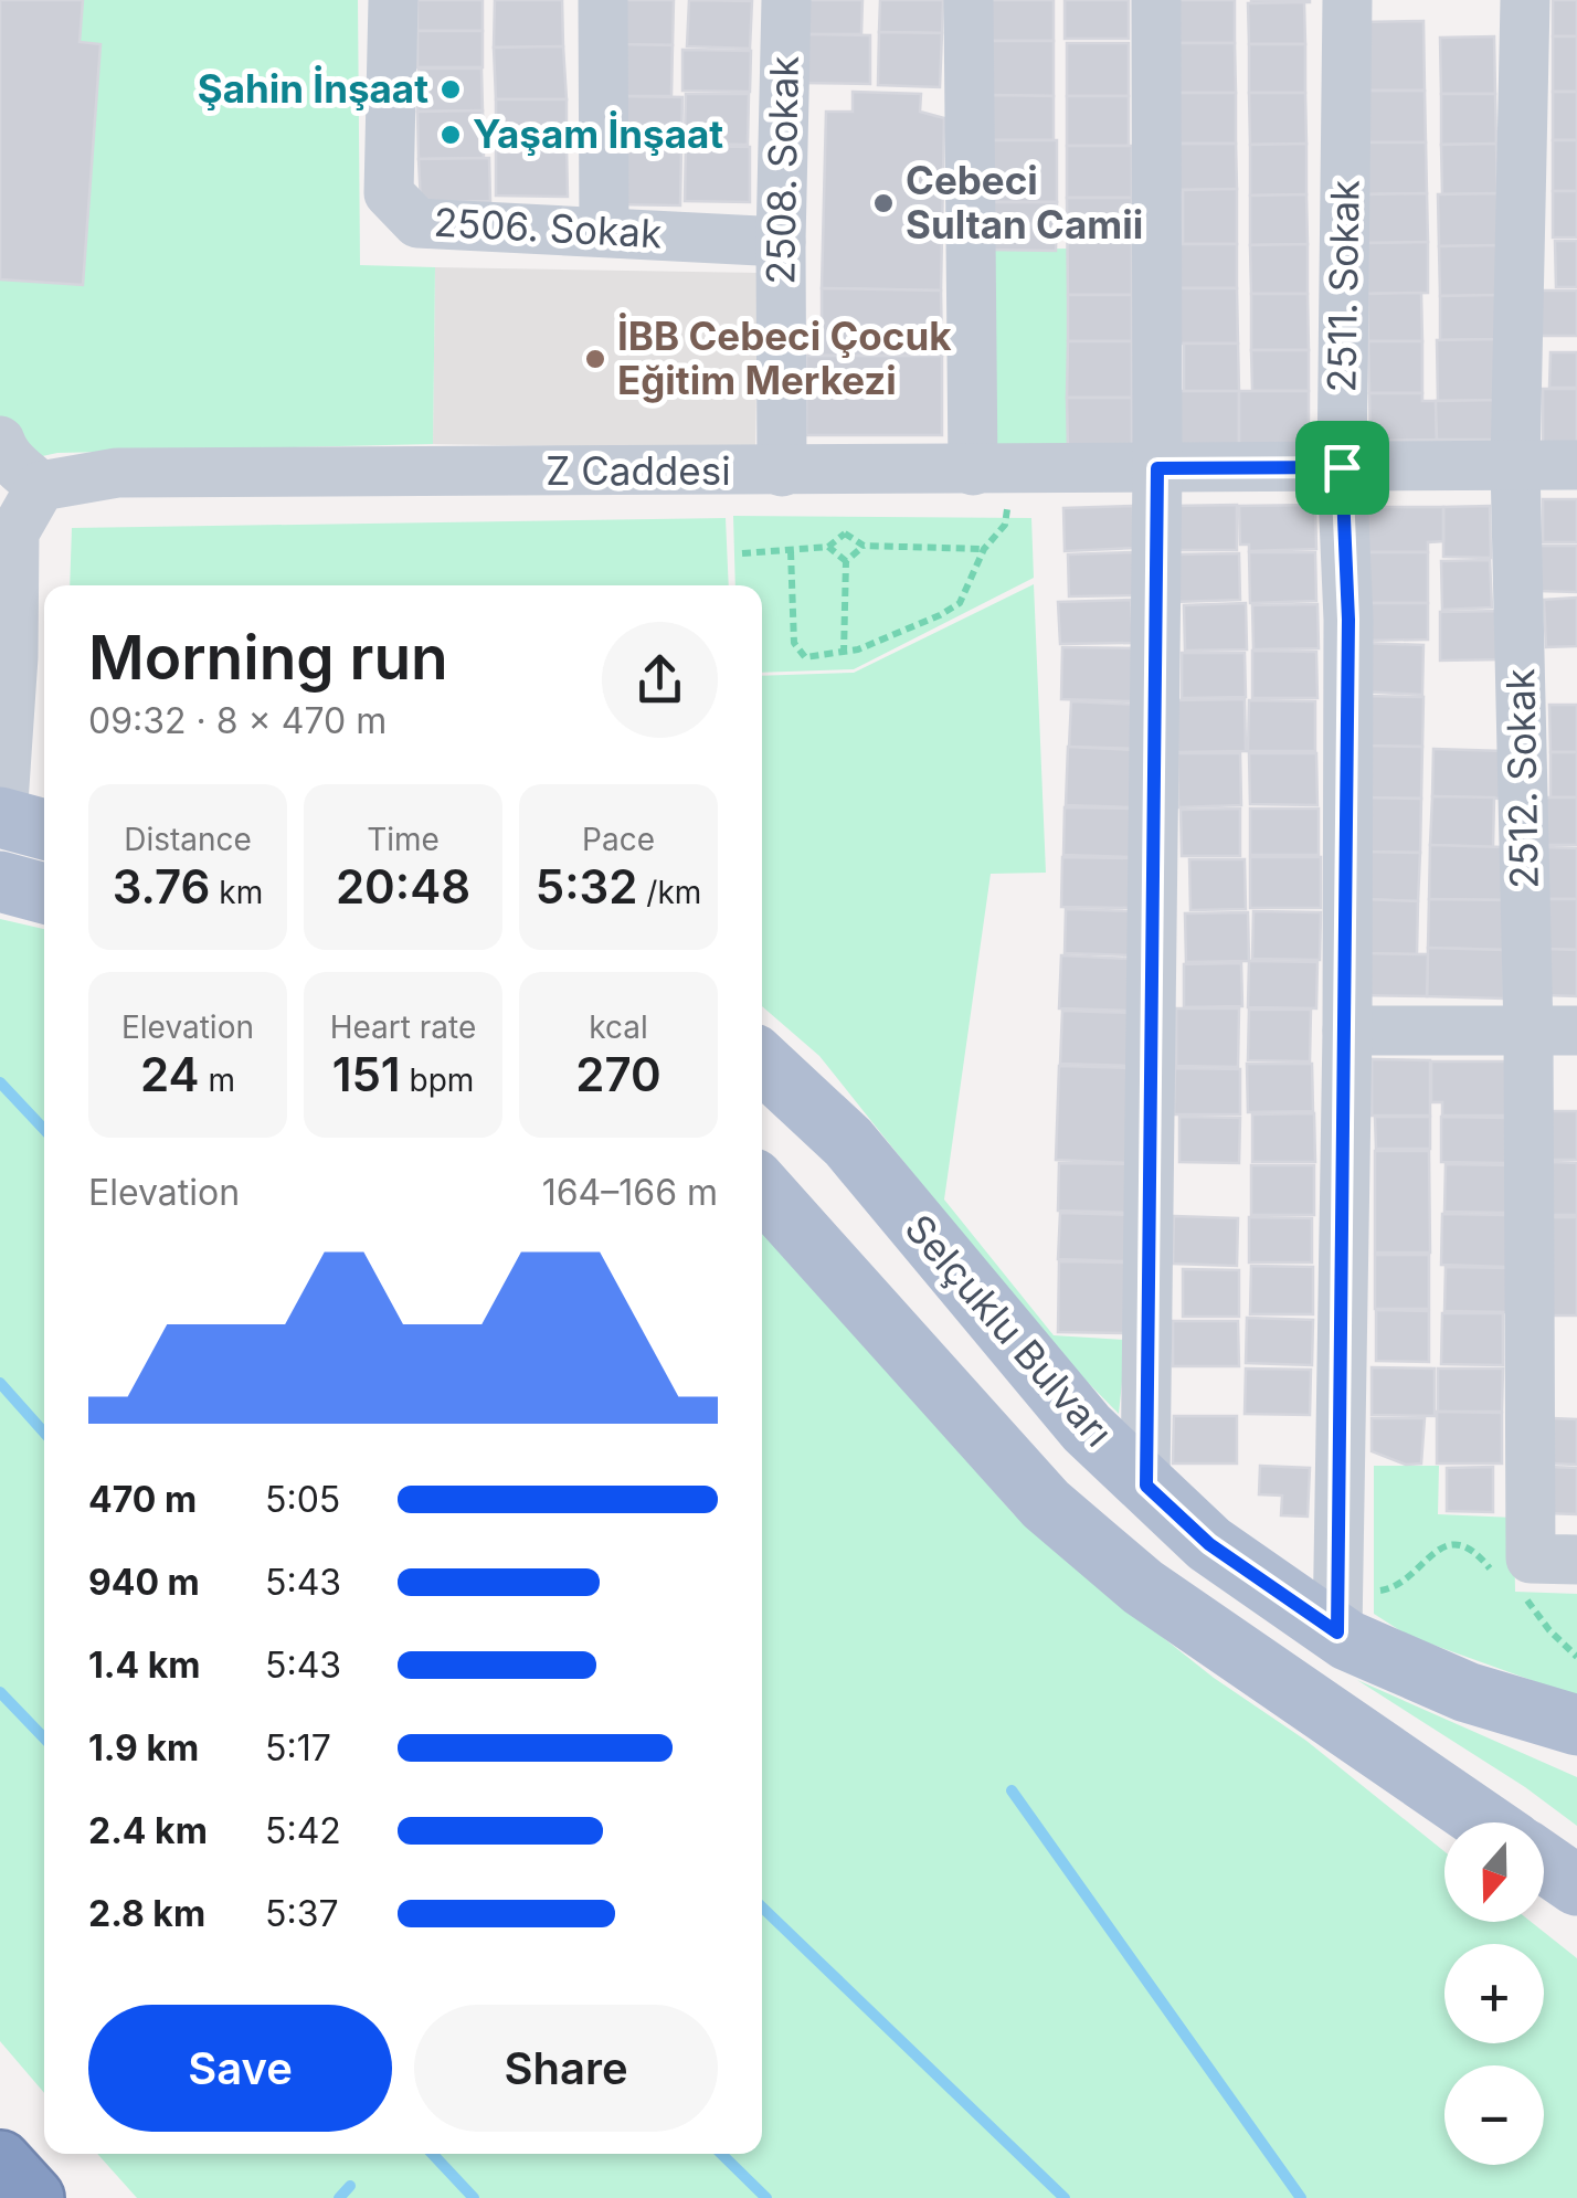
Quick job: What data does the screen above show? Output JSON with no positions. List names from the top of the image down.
{
  "streets": {
    "main road": ["Selçuklu Bulvarı"],
    "street": [
      "2508. Sokak",
      "2506. Sokak",
      "2511. Sokak",
      "Z Caddesi",
      "2512. Sokak"
    ]
  },
  "crossings": [
    ["2508. Sokak", "2506. Sokak"],
    ["2508. Sokak", "Z Caddesi"],
    ["2511. Sokak", "Z Caddesi"],
    ["2511. Sokak", "Selçuklu Bulvarı"],
    ["Z Caddesi", "2512. Sokak"]
  ],
  "places": [
    "Şahin İnşaat",
    "Yaşam İnşaat",
    "Cebeci Sultan Camii",
    "İBB Cebeci Çocuk Eğitim Merkezi"
  ],
  "north": "bottom",
  "page": {
    "heading": ["Morning run", "09:32 · 8 × 470 m"],
    "stats": [
      ["Distance", "3.76 km"],
      ["Time", "20:48"],
      ["Pace", "5:32 /km"],
      ["Elevation", "24 m"],
      ["Heart rate", "151 bpm"],
      ["kcal", "270"]
    ],
    "chart": ["Elevation", "164–166 m"],
    "list": [
      {
        "name": "470 m",
        "note": "5:05"
      },
      {
        "name": "940 m",
        "note": "5:43"
      },
      {
        "name": "1.4 km",
        "note": "5:43"
      },
      {
        "name": "1.9 km",
        "note": "5:17"
      },
      {
        "name": "2.4 km",
        "note": "5:42"
      },
      {
        "name": "2.8 km",
        "note": "5:37"
      }
    ],
    "map_buttons": ["+", "−"],
    "buttons": ["Save", "Share"]
  }
}
